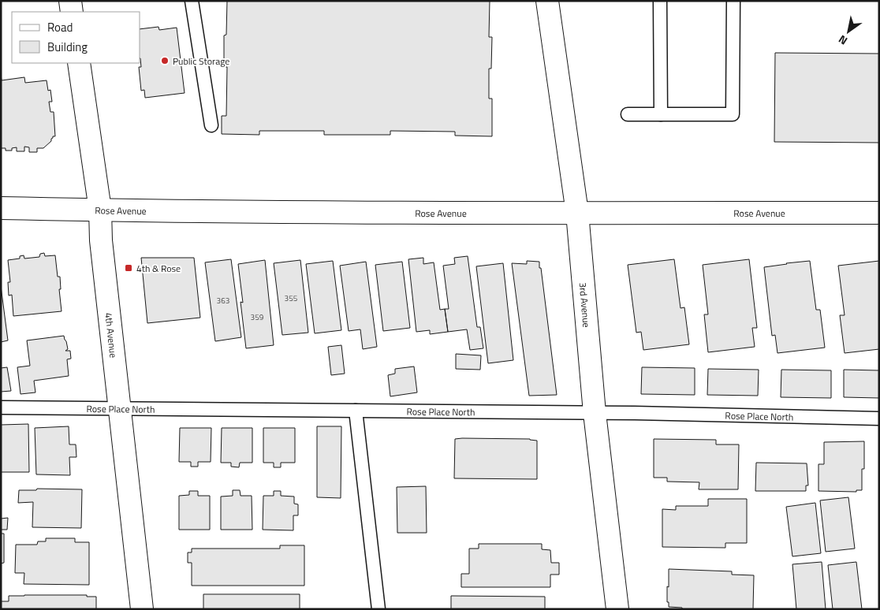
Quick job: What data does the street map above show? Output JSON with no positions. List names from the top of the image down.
{
  "streets": {
    "street": ["Rose Avenue", "3rd Avenue", "4th Avenue"],
    "lane": ["Rose Place North"]
  },
  "crossings": [
    ["Rose Avenue", "3rd Avenue"],
    ["Rose Avenue", "4th Avenue"],
    ["3rd Avenue", "Rose Place North"],
    ["4th Avenue", "Rose Place North"]
  ],
  "places": {
    "other": ["Public Storage"],
    "transit": ["4th & Rose"]
  },
  "house_numbers": ["355", "363", "359"],
  "legend": ["Road", "Building"],
  "north": "bottom left"
}
